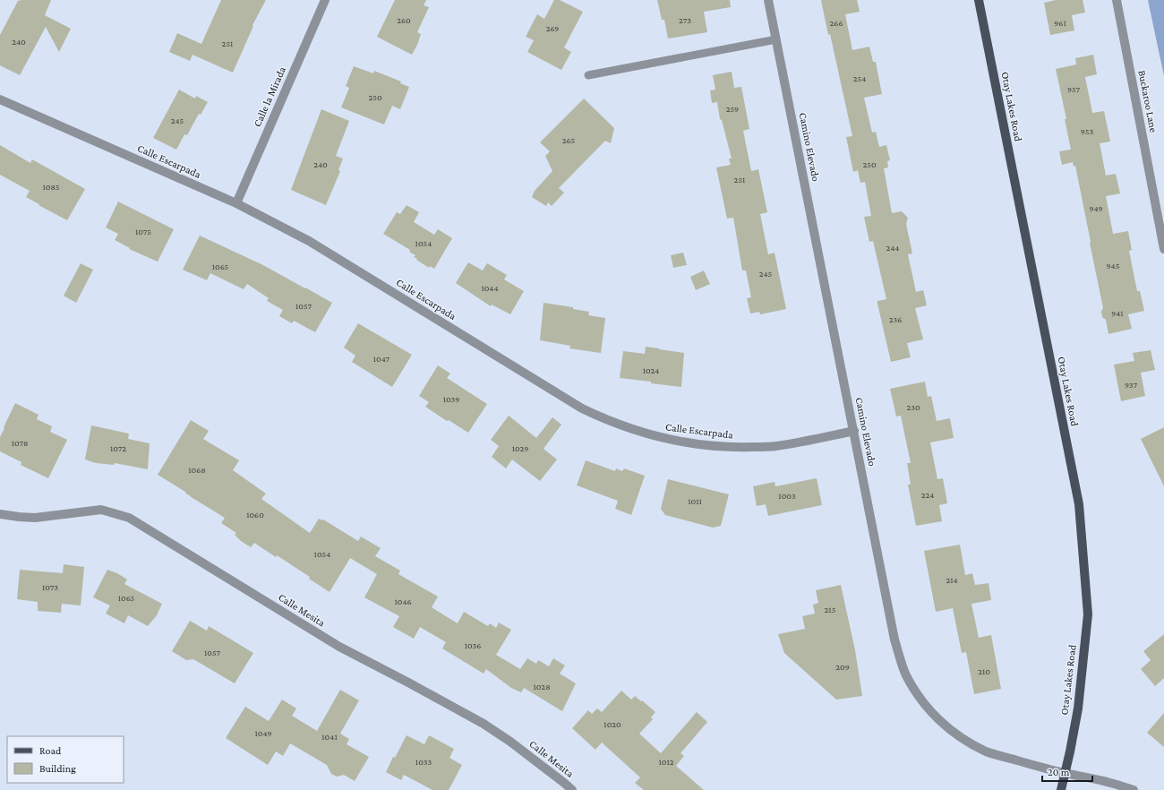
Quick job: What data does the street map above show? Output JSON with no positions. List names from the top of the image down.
{
  "streets": {
    "main road": ["Otay Lakes Road"],
    "street": [
      "Calle la Mirada",
      "Buckaroo Lane",
      "Camino Elevado",
      "Calle Escarpada",
      "Calle Mesita"
    ]
  },
  "crossings": [
    ["Calle la Mirada", "Calle Escarpada"],
    ["Otay Lakes Road", "Camino Elevado"],
    ["Camino Elevado", "Calle Escarpada"]
  ],
  "house_numbers": [
    "260",
    "273",
    "266",
    "961",
    "269",
    "240",
    "251",
    "254",
    "957",
    "250",
    "259",
    "245",
    "953",
    "265",
    "240",
    "250",
    "251",
    "1085",
    "949",
    "1075",
    "1054",
    "244",
    "945",
    "1065",
    "245",
    "1044",
    "1057",
    "941",
    "236",
    "1047",
    "1024",
    "937",
    "1039",
    "230",
    "1078",
    "1072",
    "1029",
    "1068",
    "224",
    "1003",
    "1011",
    "1060",
    "1054",
    "214",
    "1073",
    "1065",
    "1046",
    "215",
    "1036",
    "1057",
    "209",
    "210",
    "1028",
    "1020",
    "1049",
    "1041",
    "1033",
    "1012"
  ],
  "legend": ["Road", "Building"],
  "scale_bar": "20 m"
}
